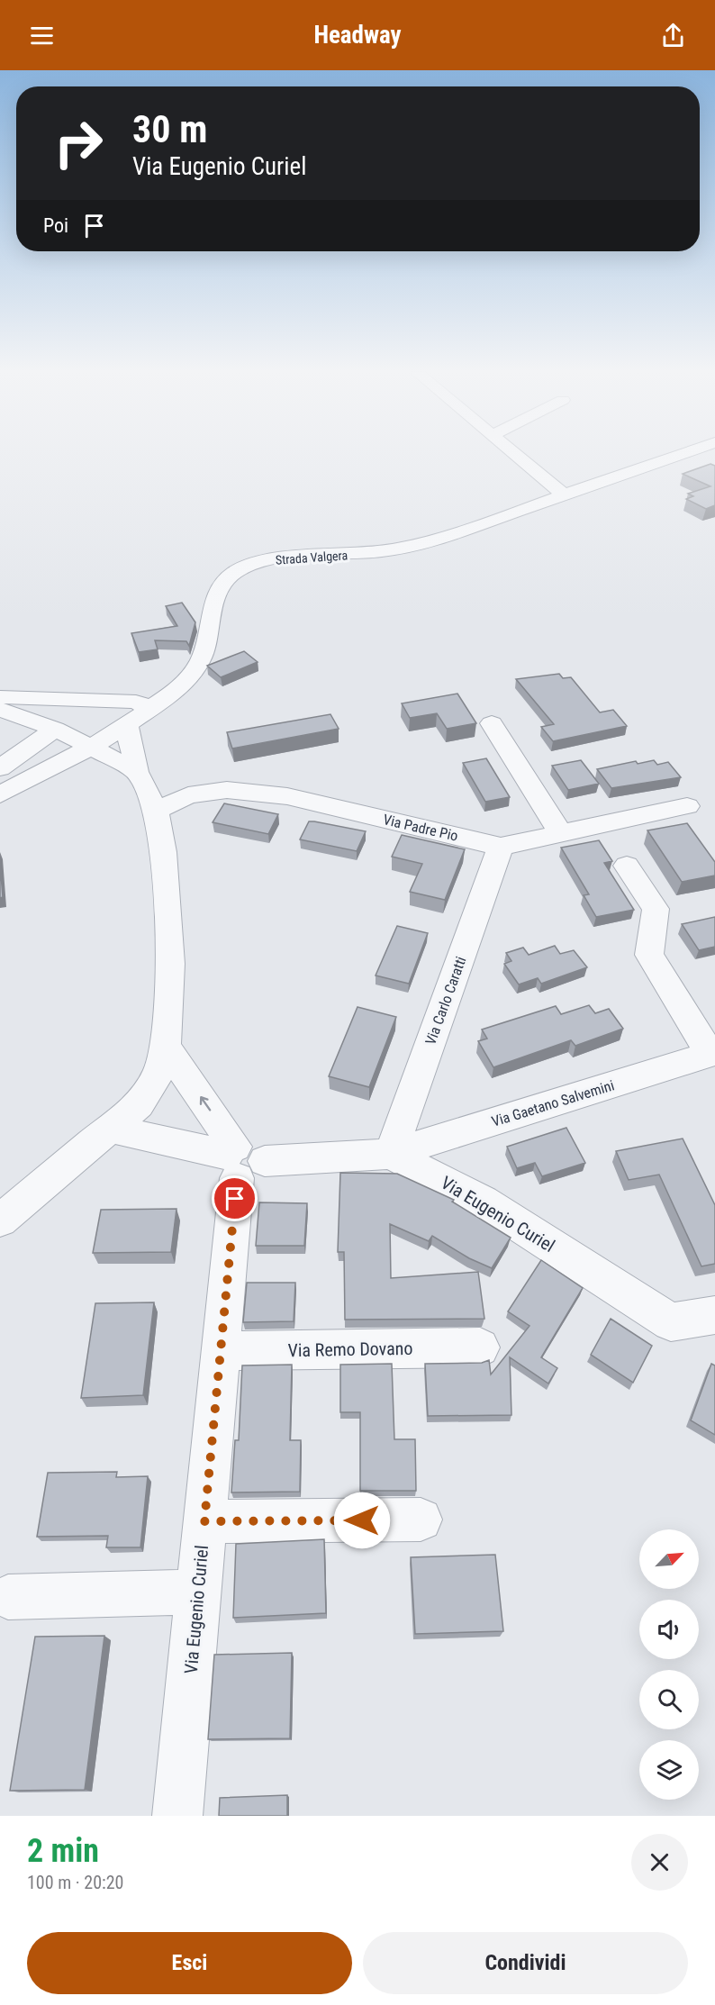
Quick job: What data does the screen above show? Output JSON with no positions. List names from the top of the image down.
{
  "streets": {
    "street": [
      "Strada Valgera",
      "Via Padre Pio",
      "Via Carlo Caratti",
      "Via Gaetano Salvemini",
      "Via Eugenio Curiel",
      "Via Remo Dovano"
    ]
  },
  "crossings": [
    ["Via Padre Pio", "Via Carlo Caratti"],
    ["Via Carlo Caratti", "Via Gaetano Salvemini"],
    ["Via Carlo Caratti", "Via Eugenio Curiel"],
    ["Via Gaetano Salvemini", "Via Eugenio Curiel"],
    ["Via Eugenio Curiel", "Via Remo Dovano"]
  ],
  "north": "top right",
  "page": {
    "header": "Headway",
    "turn": ["30 m", "Via Eugenio Curiel"],
    "then": "Poi",
    "heading": ["2 min", "100 m · 20:20"],
    "buttons": ["Esci", "Condividi"]
  }
}
